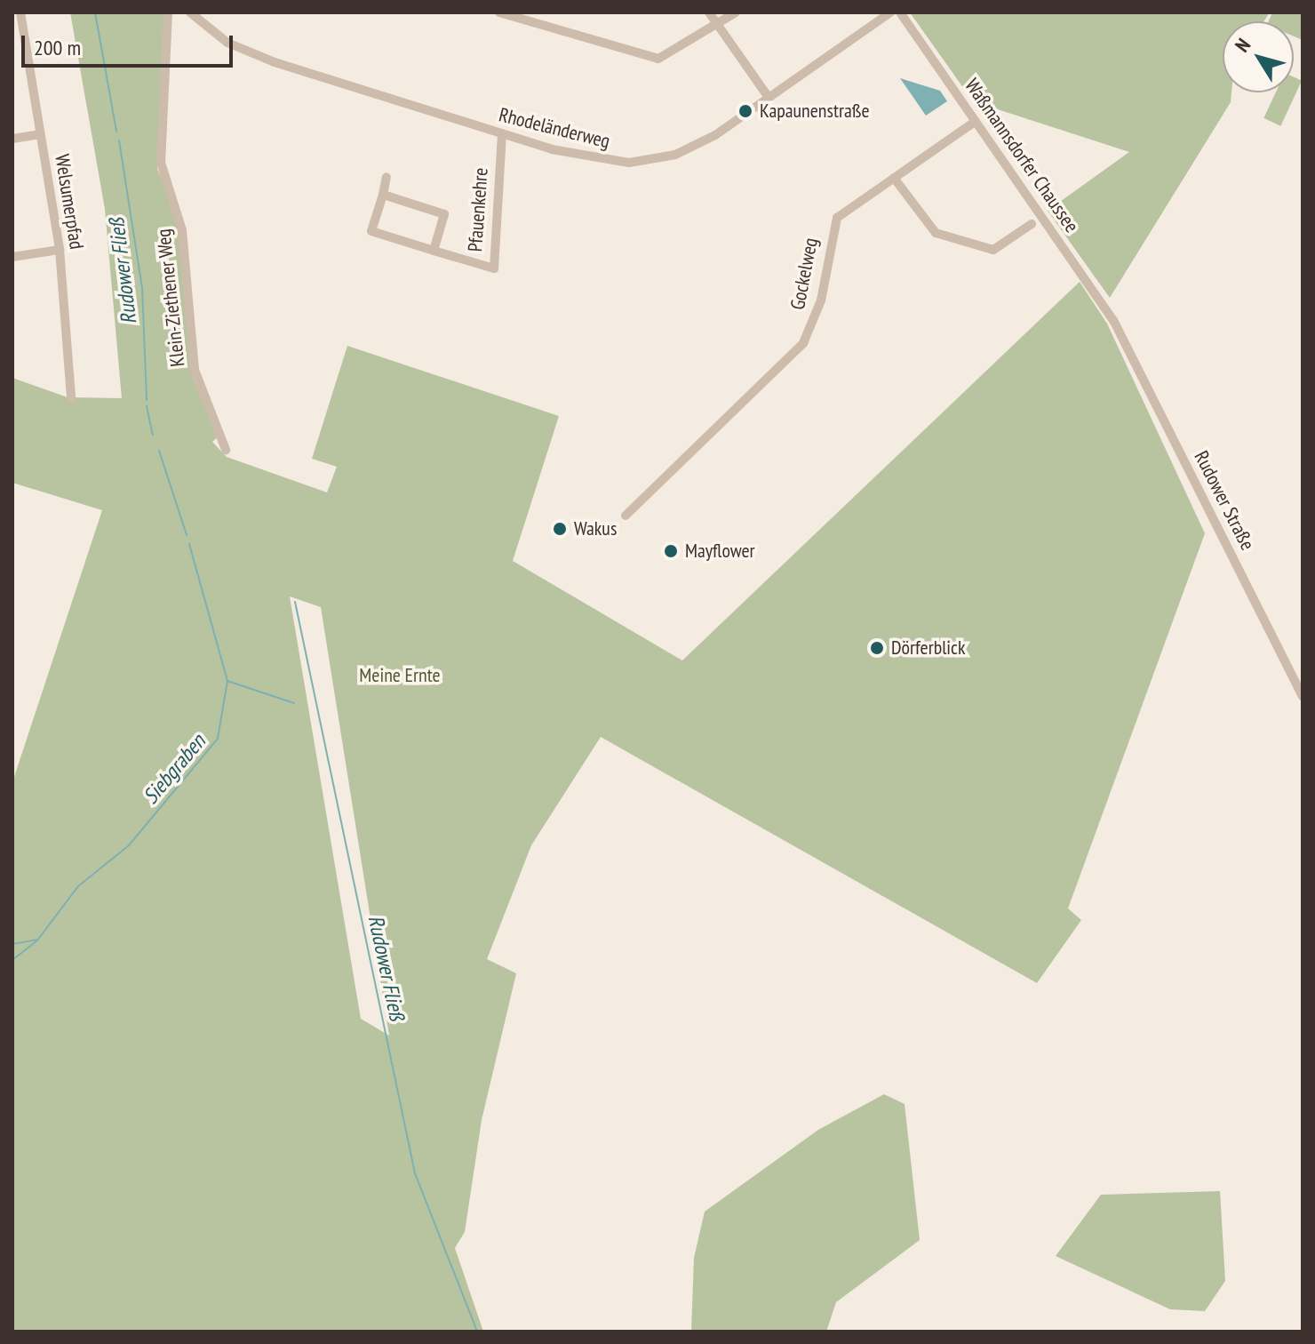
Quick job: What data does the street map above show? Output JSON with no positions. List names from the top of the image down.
{
  "streets": {
    "street": [
      "Rhodeländerweg",
      "Waßmannsdorfer Chaussee",
      "Welsumerpfad",
      "Pfauenkehre",
      "Gockelweg",
      "Klein-Ziethener Weg",
      "Rudower Straße"
    ]
  },
  "crossings": [
    ["Rhodeländerweg", "Pfauenkehre"],
    ["Waßmannsdorfer Chaussee", "Gockelweg"],
    ["Waßmannsdorfer Chaussee", "Rudower Straße"]
  ],
  "water": ["Rudower Fließ", "Siebgraben"],
  "parks": ["Meine Ernte"],
  "places": [
    "Kapaunenstraße",
    "Wakus",
    "Mayflower",
    "Dörferblick"
  ],
  "scale_bar": "200 m",
  "north": "top left"
}
